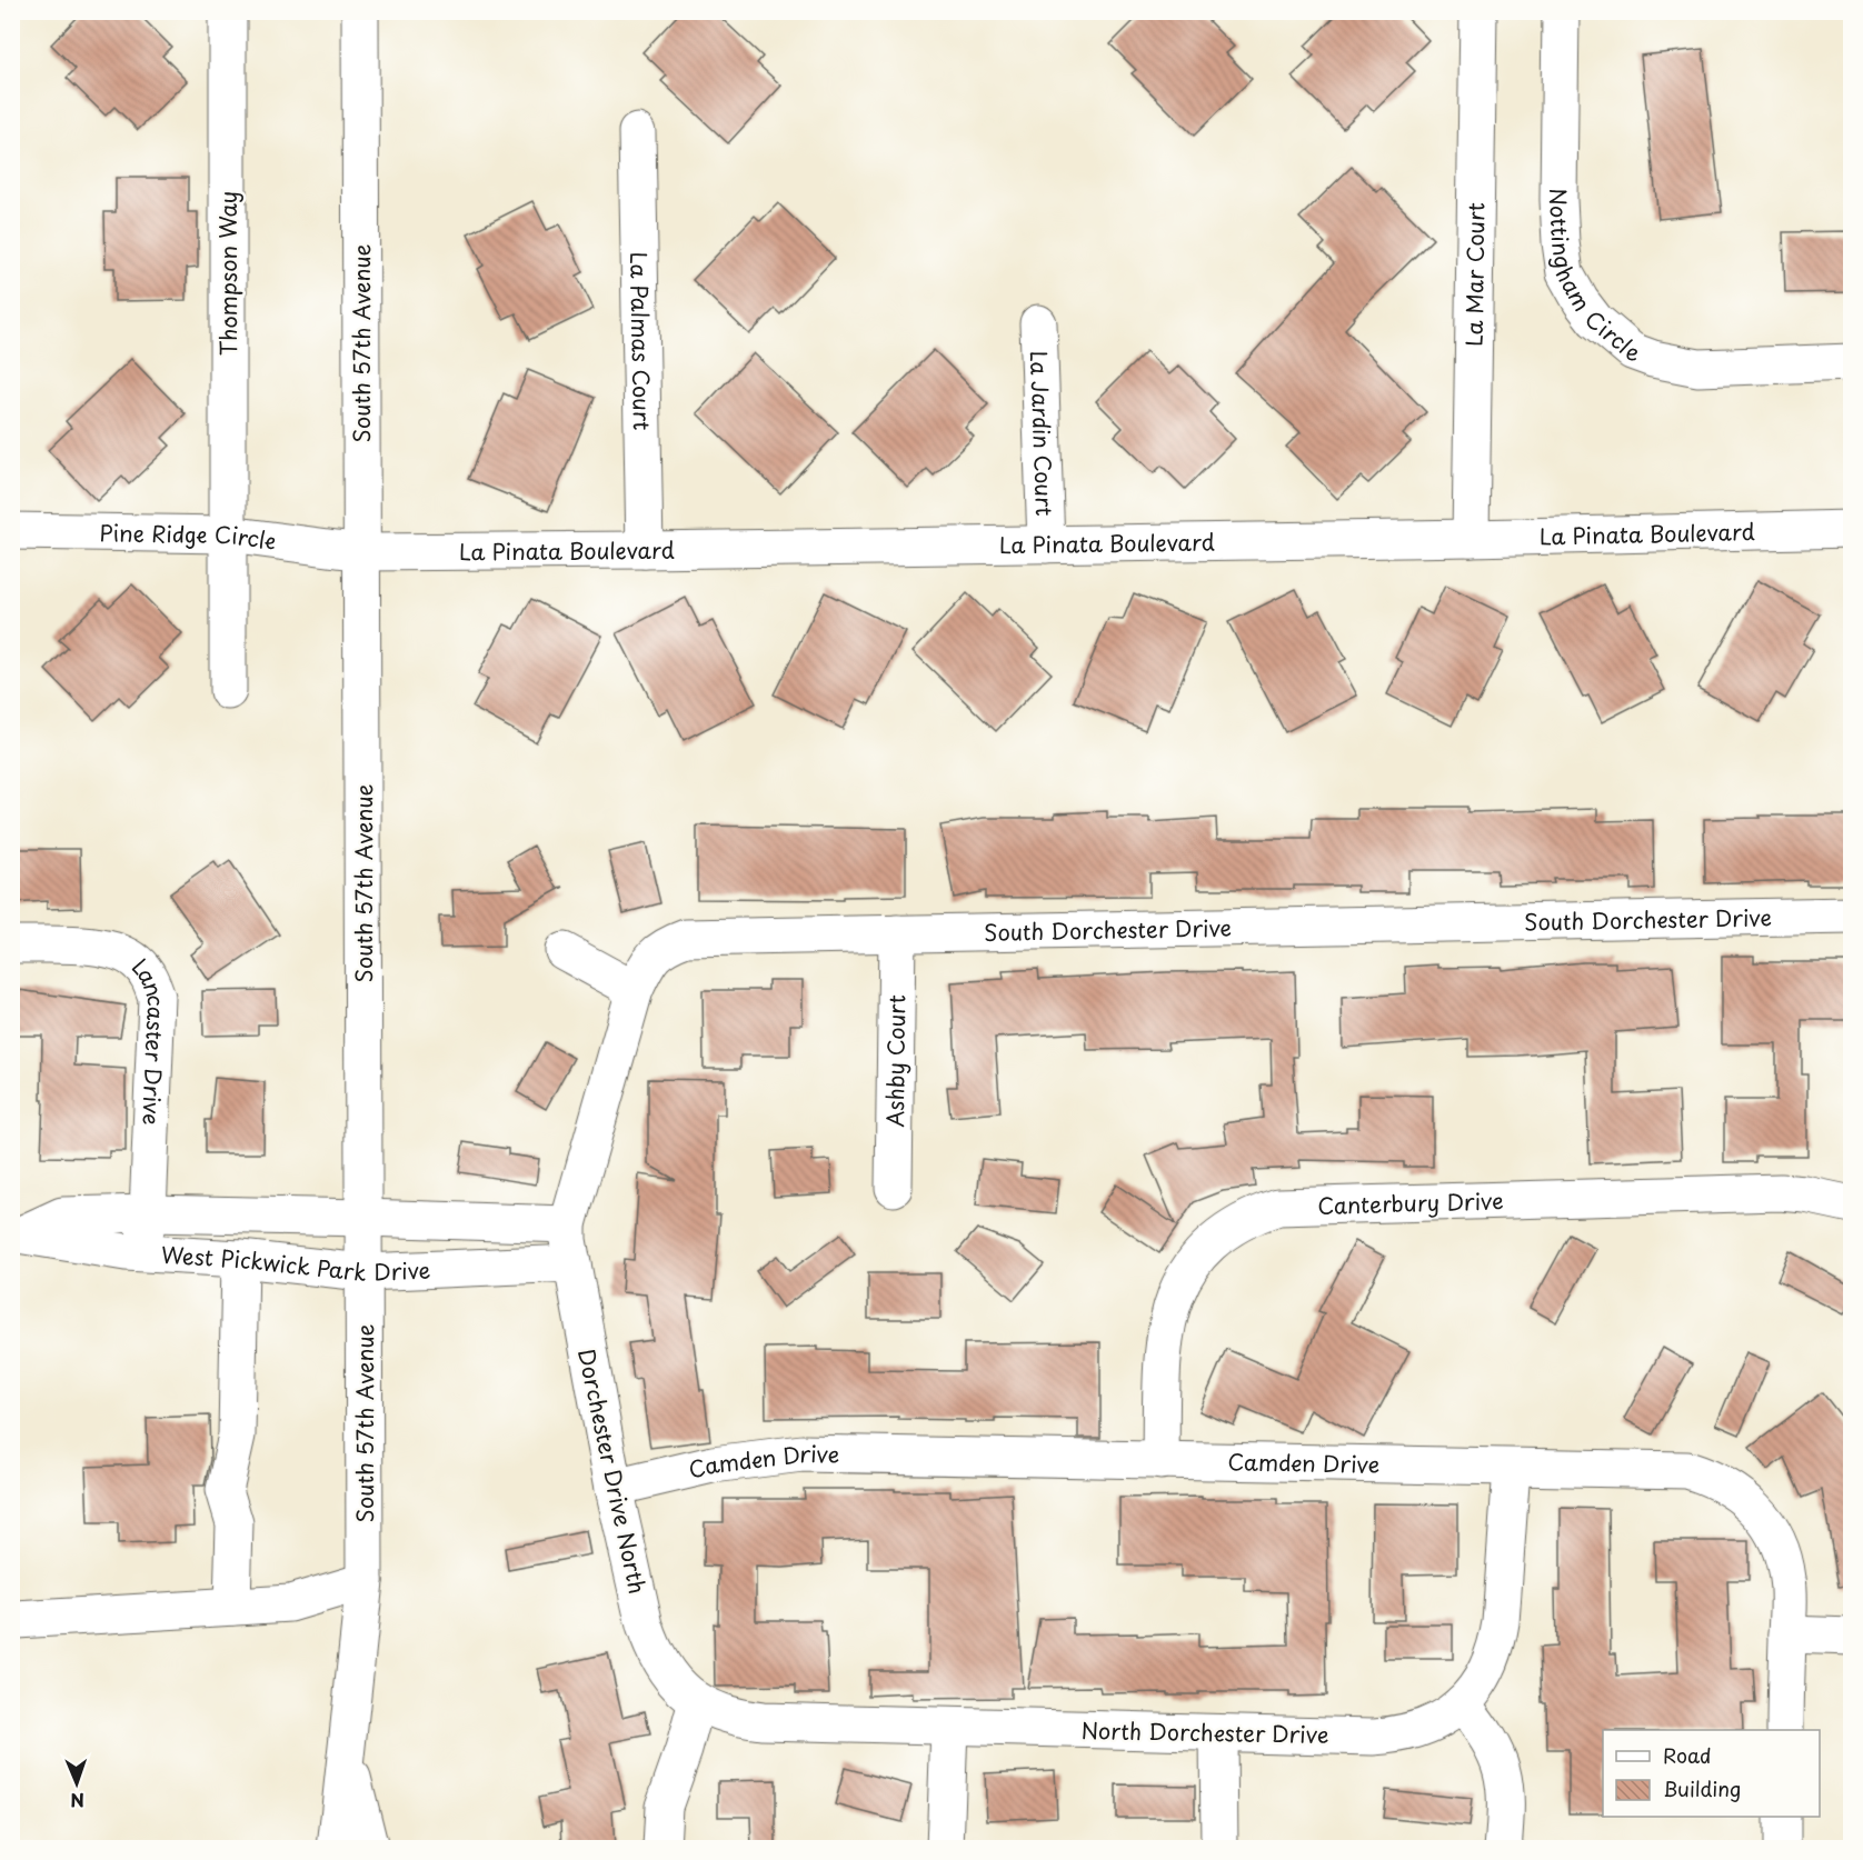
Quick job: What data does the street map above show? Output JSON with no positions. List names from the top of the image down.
{
  "streets": {
    "street": [
      "Nottingham Circle",
      "Thompson Way",
      "La Mar Court",
      "La Palmas Court",
      "South 57th Avenue",
      "La Jardin Court",
      "La Pinata Boulevard",
      "Pine Ridge Circle",
      "South Dorchester Drive",
      "Lancaster Drive",
      "Ashby Court",
      "Canterbury Drive",
      "West Pickwick Park Drive",
      "Camden Drive",
      "Dorchester Drive North",
      "North Dorchester Drive"
    ]
  },
  "crossings": [
    ["Thompson Way", "Pine Ridge Circle"],
    ["La Mar Court", "La Pinata Boulevard"],
    ["La Palmas Court", "La Pinata Boulevard"],
    ["South 57th Avenue", "La Pinata Boulevard"],
    ["South 57th Avenue", "Pine Ridge Circle"],
    ["South 57th Avenue", "West Pickwick Park Drive"],
    ["La Jardin Court", "La Pinata Boulevard"],
    ["La Pinata Boulevard", "Pine Ridge Circle"],
    ["South Dorchester Drive", "Ashby Court"],
    ["South Dorchester Drive", "West Pickwick Park Drive"],
    ["South Dorchester Drive", "Dorchester Drive North"],
    ["Lancaster Drive", "West Pickwick Park Drive"],
    ["Canterbury Drive", "Camden Drive"],
    ["West Pickwick Park Drive", "Dorchester Drive North"],
    ["Camden Drive", "Dorchester Drive North"],
    ["Camden Drive", "North Dorchester Drive"],
    ["Dorchester Drive North", "North Dorchester Drive"]
  ],
  "legend": ["Road", "Building"],
  "north": "bottom"
}
